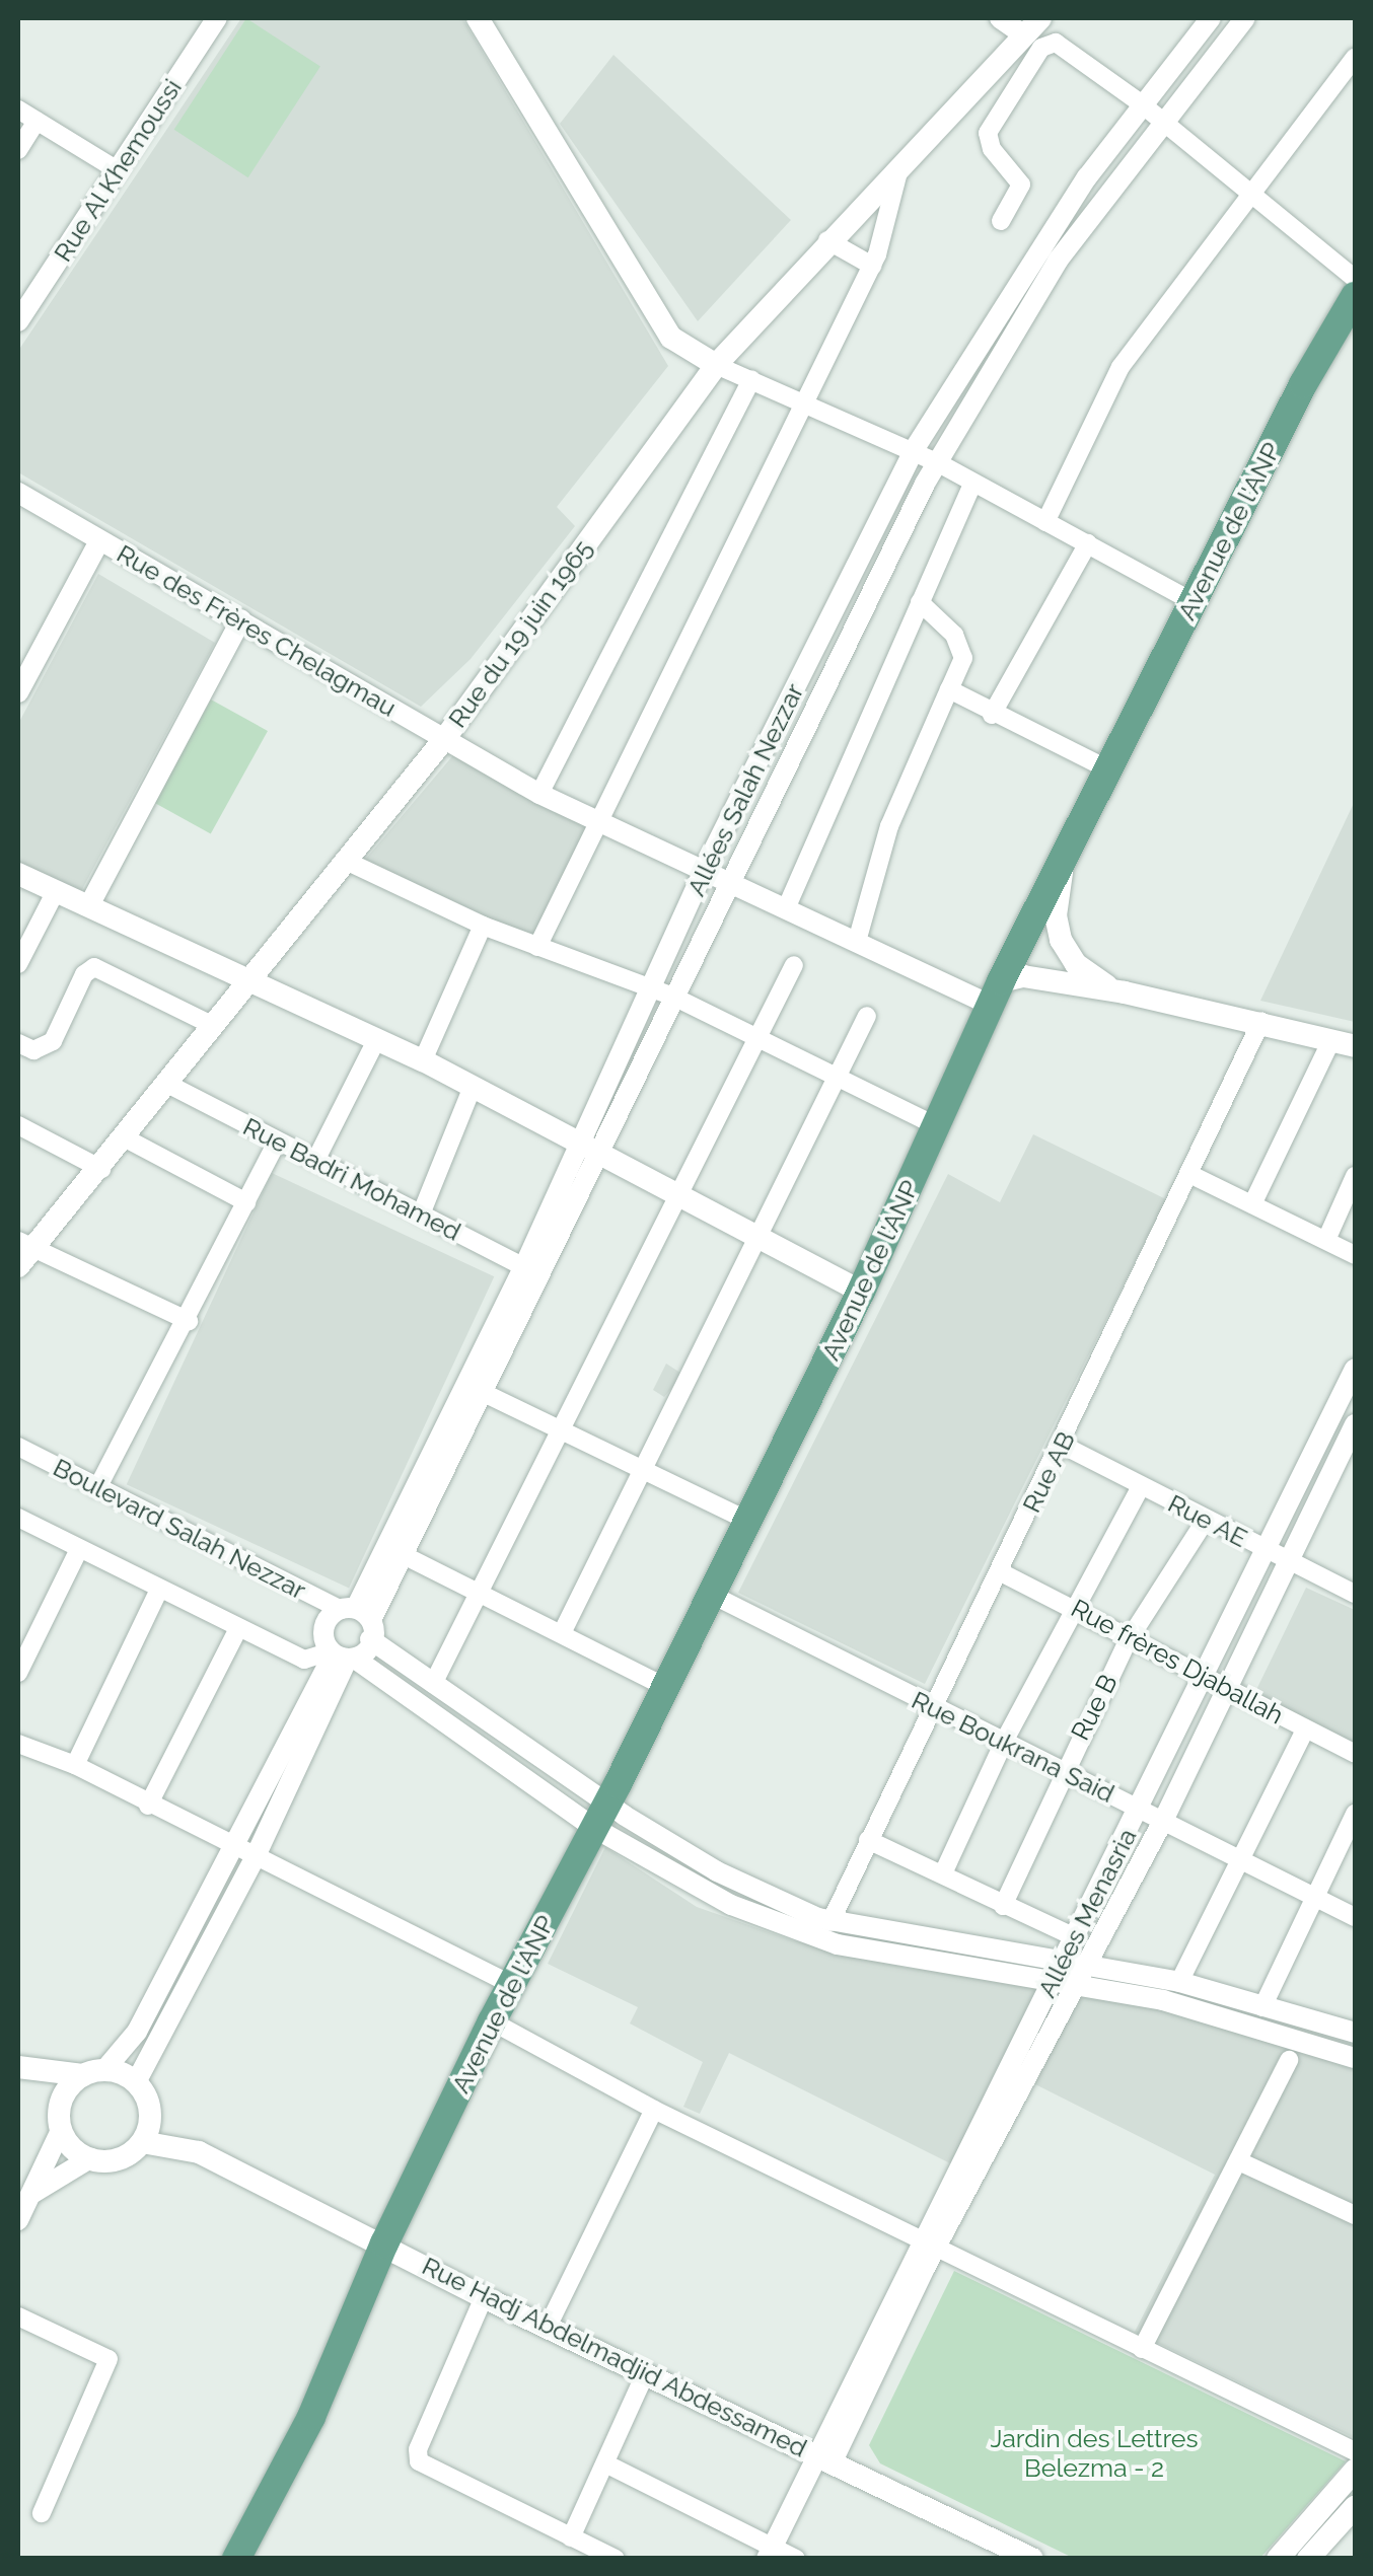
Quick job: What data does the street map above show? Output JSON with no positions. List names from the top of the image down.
{
  "streets": {
    "main road": ["Avenue de l'ANP", "Rue du 19 juin 1965", "Rue Hadj Abdelmadjid Abdessamed"],
    "street": [
      "Rue Al Khemoussi",
      "Rue des Frères Chelagmau",
      "Allées Salah Nezzar",
      "Rue Badri Mohamed",
      "Rue AB",
      "Rue AE",
      "Boulevard Salah Nezzar",
      "Rue frères Djaballah",
      "Rue B",
      "Rue Boukrana Said",
      "Allées Menasria"
    ]
  },
  "crossings": [
    ["Avenue de l'ANP", "Rue des Frères Chelagmau"],
    ["Avenue de l'ANP", "Rue Boukrana Said"],
    ["Avenue de l'ANP", "Rue Hadj Abdelmadjid Abdessamed"],
    ["Rue des Frères Chelagmau", "Rue du 19 juin 1965"],
    ["Rue des Frères Chelagmau", "Allées Salah Nezzar"],
    ["Rue du 19 juin 1965", "Rue Badri Mohamed"],
    ["Allées Salah Nezzar", "Rue Badri Mohamed"],
    ["Allées Salah Nezzar", "Boulevard Salah Nezzar"],
    ["Rue AB", "Rue AE"],
    ["Rue AB", "Rue frères Djaballah"],
    ["Rue AB", "Rue Boukrana Said"],
    ["Rue AE", "Rue B"],
    ["Rue frères Djaballah", "Rue B"],
    ["Rue frères Djaballah", "Allées Menasria"],
    ["Rue B", "Rue Boukrana Said"],
    ["Rue Boukrana Said", "Allées Menasria"],
    ["Allées Menasria", "Rue Hadj Abdelmadjid Abdessamed"]
  ],
  "parks": ["Jardin des Lettres Belezma - 2"]
}
